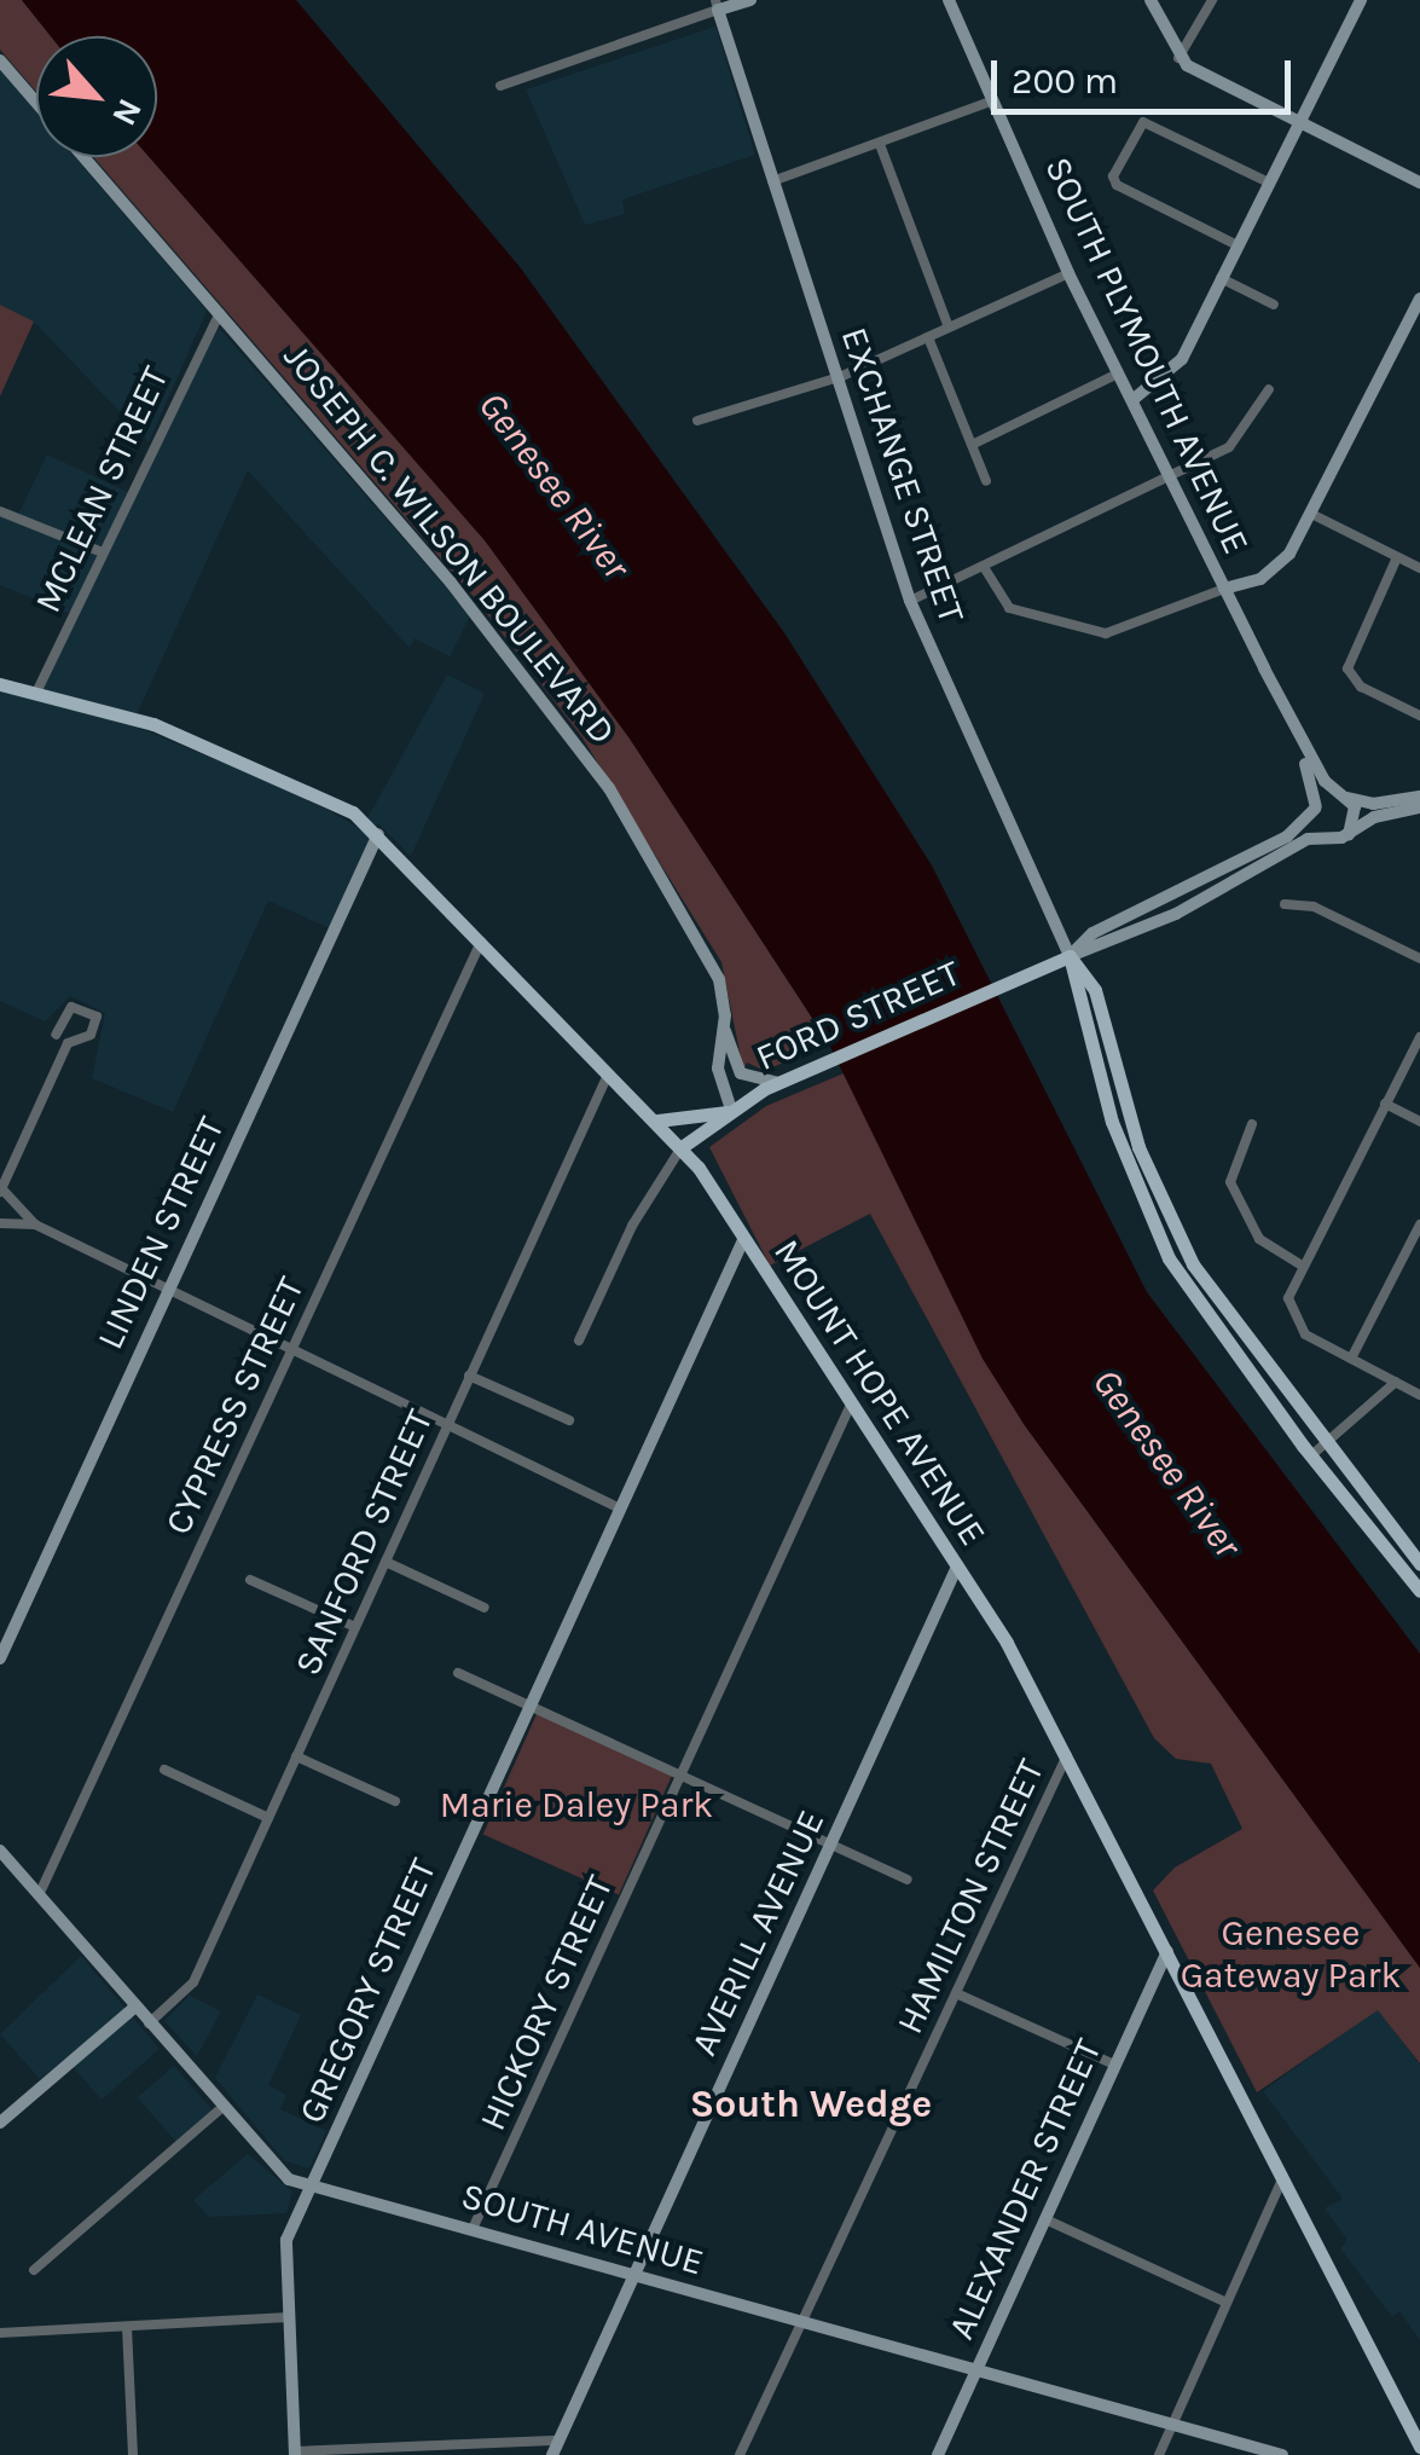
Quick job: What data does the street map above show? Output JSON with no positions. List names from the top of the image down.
{
  "streets": {
    "main road": ["FORD STREET", "MOUNT HOPE AVENUE"],
    "street": [
      "SOUTH PLYMOUTH AVENUE",
      "EXCHANGE STREET",
      "MCLEAN STREET",
      "JOSEPH C. WILSON BOULEVARD",
      "LINDEN STREET",
      "CYPRESS STREET",
      "SANFORD STREET",
      "HAMILTON STREET",
      "AVERILL AVENUE",
      "GREGORY STREET",
      "HICKORY STREET",
      "ALEXANDER STREET",
      "SOUTH AVENUE"
    ]
  },
  "crossings": [
    ["SOUTH PLYMOUTH AVENUE", "FORD STREET"],
    ["EXCHANGE STREET", "FORD STREET"],
    ["MCLEAN STREET", "JOSEPH C. WILSON BOULEVARD"],
    ["MCLEAN STREET", "MOUNT HOPE AVENUE"],
    ["JOSEPH C. WILSON BOULEVARD", "FORD STREET"],
    ["FORD STREET", "MOUNT HOPE AVENUE"],
    ["LINDEN STREET", "MOUNT HOPE AVENUE"],
    ["MOUNT HOPE AVENUE", "CYPRESS STREET"],
    ["MOUNT HOPE AVENUE", "SANFORD STREET"],
    ["MOUNT HOPE AVENUE", "HAMILTON STREET"],
    ["MOUNT HOPE AVENUE", "AVERILL AVENUE"],
    ["MOUNT HOPE AVENUE", "GREGORY STREET"],
    ["MOUNT HOPE AVENUE", "HICKORY STREET"],
    ["MOUNT HOPE AVENUE", "ALEXANDER STREET"],
    ["CYPRESS STREET", "SOUTH AVENUE"],
    ["SANFORD STREET", "SOUTH AVENUE"],
    ["HAMILTON STREET", "SOUTH AVENUE"],
    ["AVERILL AVENUE", "SOUTH AVENUE"],
    ["GREGORY STREET", "SOUTH AVENUE"],
    ["HICKORY STREET", "SOUTH AVENUE"],
    ["ALEXANDER STREET", "SOUTH AVENUE"]
  ],
  "districts": ["South Wedge"],
  "water": ["Genesee River"],
  "parks": ["Marie Daley Park", "Genesee Gateway Park"],
  "scale_bar": "200 m",
  "north": "bottom right"
}
